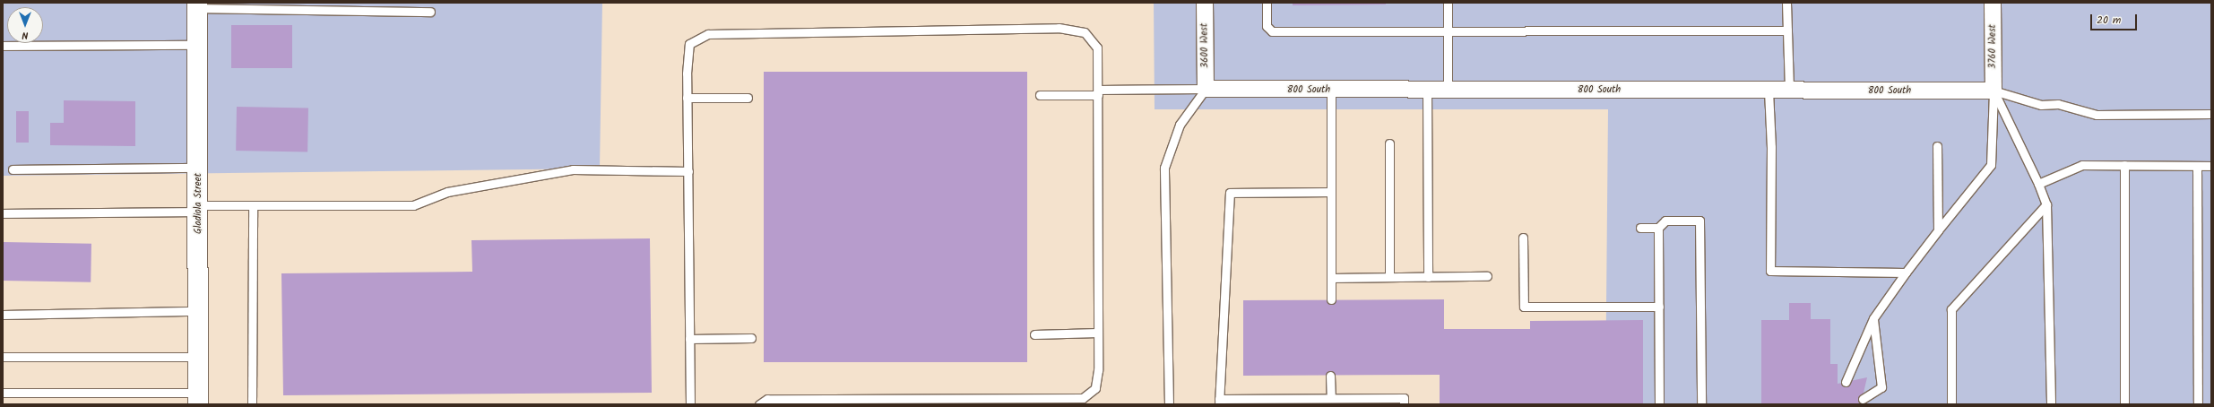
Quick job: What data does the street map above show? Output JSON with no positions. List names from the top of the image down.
{
  "streets": {
    "street": [
      "3600 West",
      "3760 West",
      "800 South",
      "Gladiola Street"
    ]
  },
  "crossings": [
    ["3600 West", "800 South"],
    ["3760 West", "800 South"]
  ],
  "scale_bar": "20 m",
  "north": "bottom"
}
